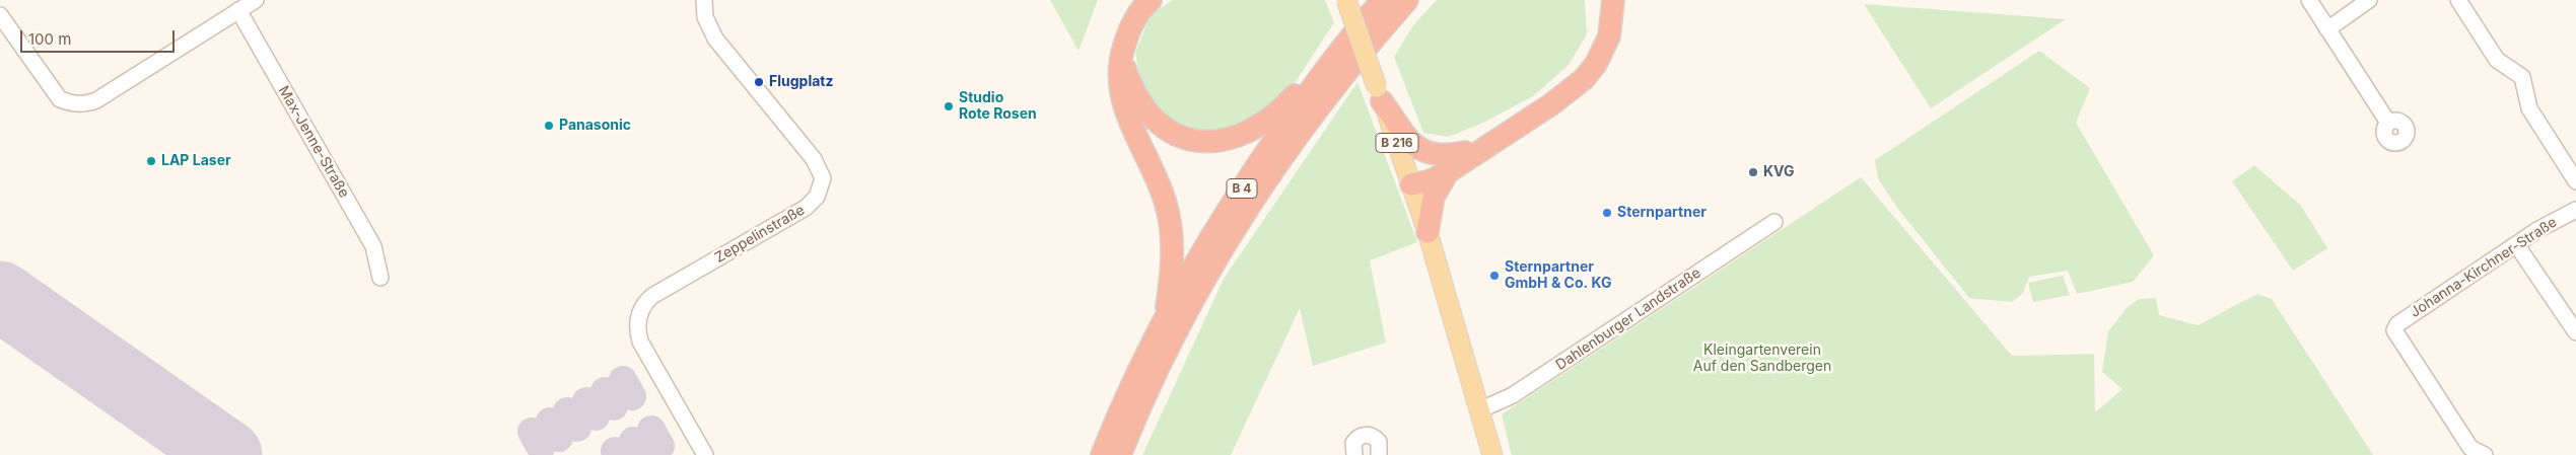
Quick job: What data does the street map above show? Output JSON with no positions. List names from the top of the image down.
{
  "streets": {
    "highway": ["B 4"],
    "main road": ["B 216"],
    "street": [
      "Max-Jenne-Straße",
      "Zeppelinstraße",
      "Johanna-Kirchner-Straße",
      "Dahlenburger Landstraße"
    ]
  },
  "parks": ["Kleingartenverein Auf den Sandbergen"],
  "places": [
    "Flugplatz",
    "Studio Rote Rosen",
    "Panasonic",
    "LAP Laser",
    "KVG",
    "Sternpartner",
    "Sternpartner GmbH & Co. KG"
  ],
  "scale_bar": "100 m"
}
